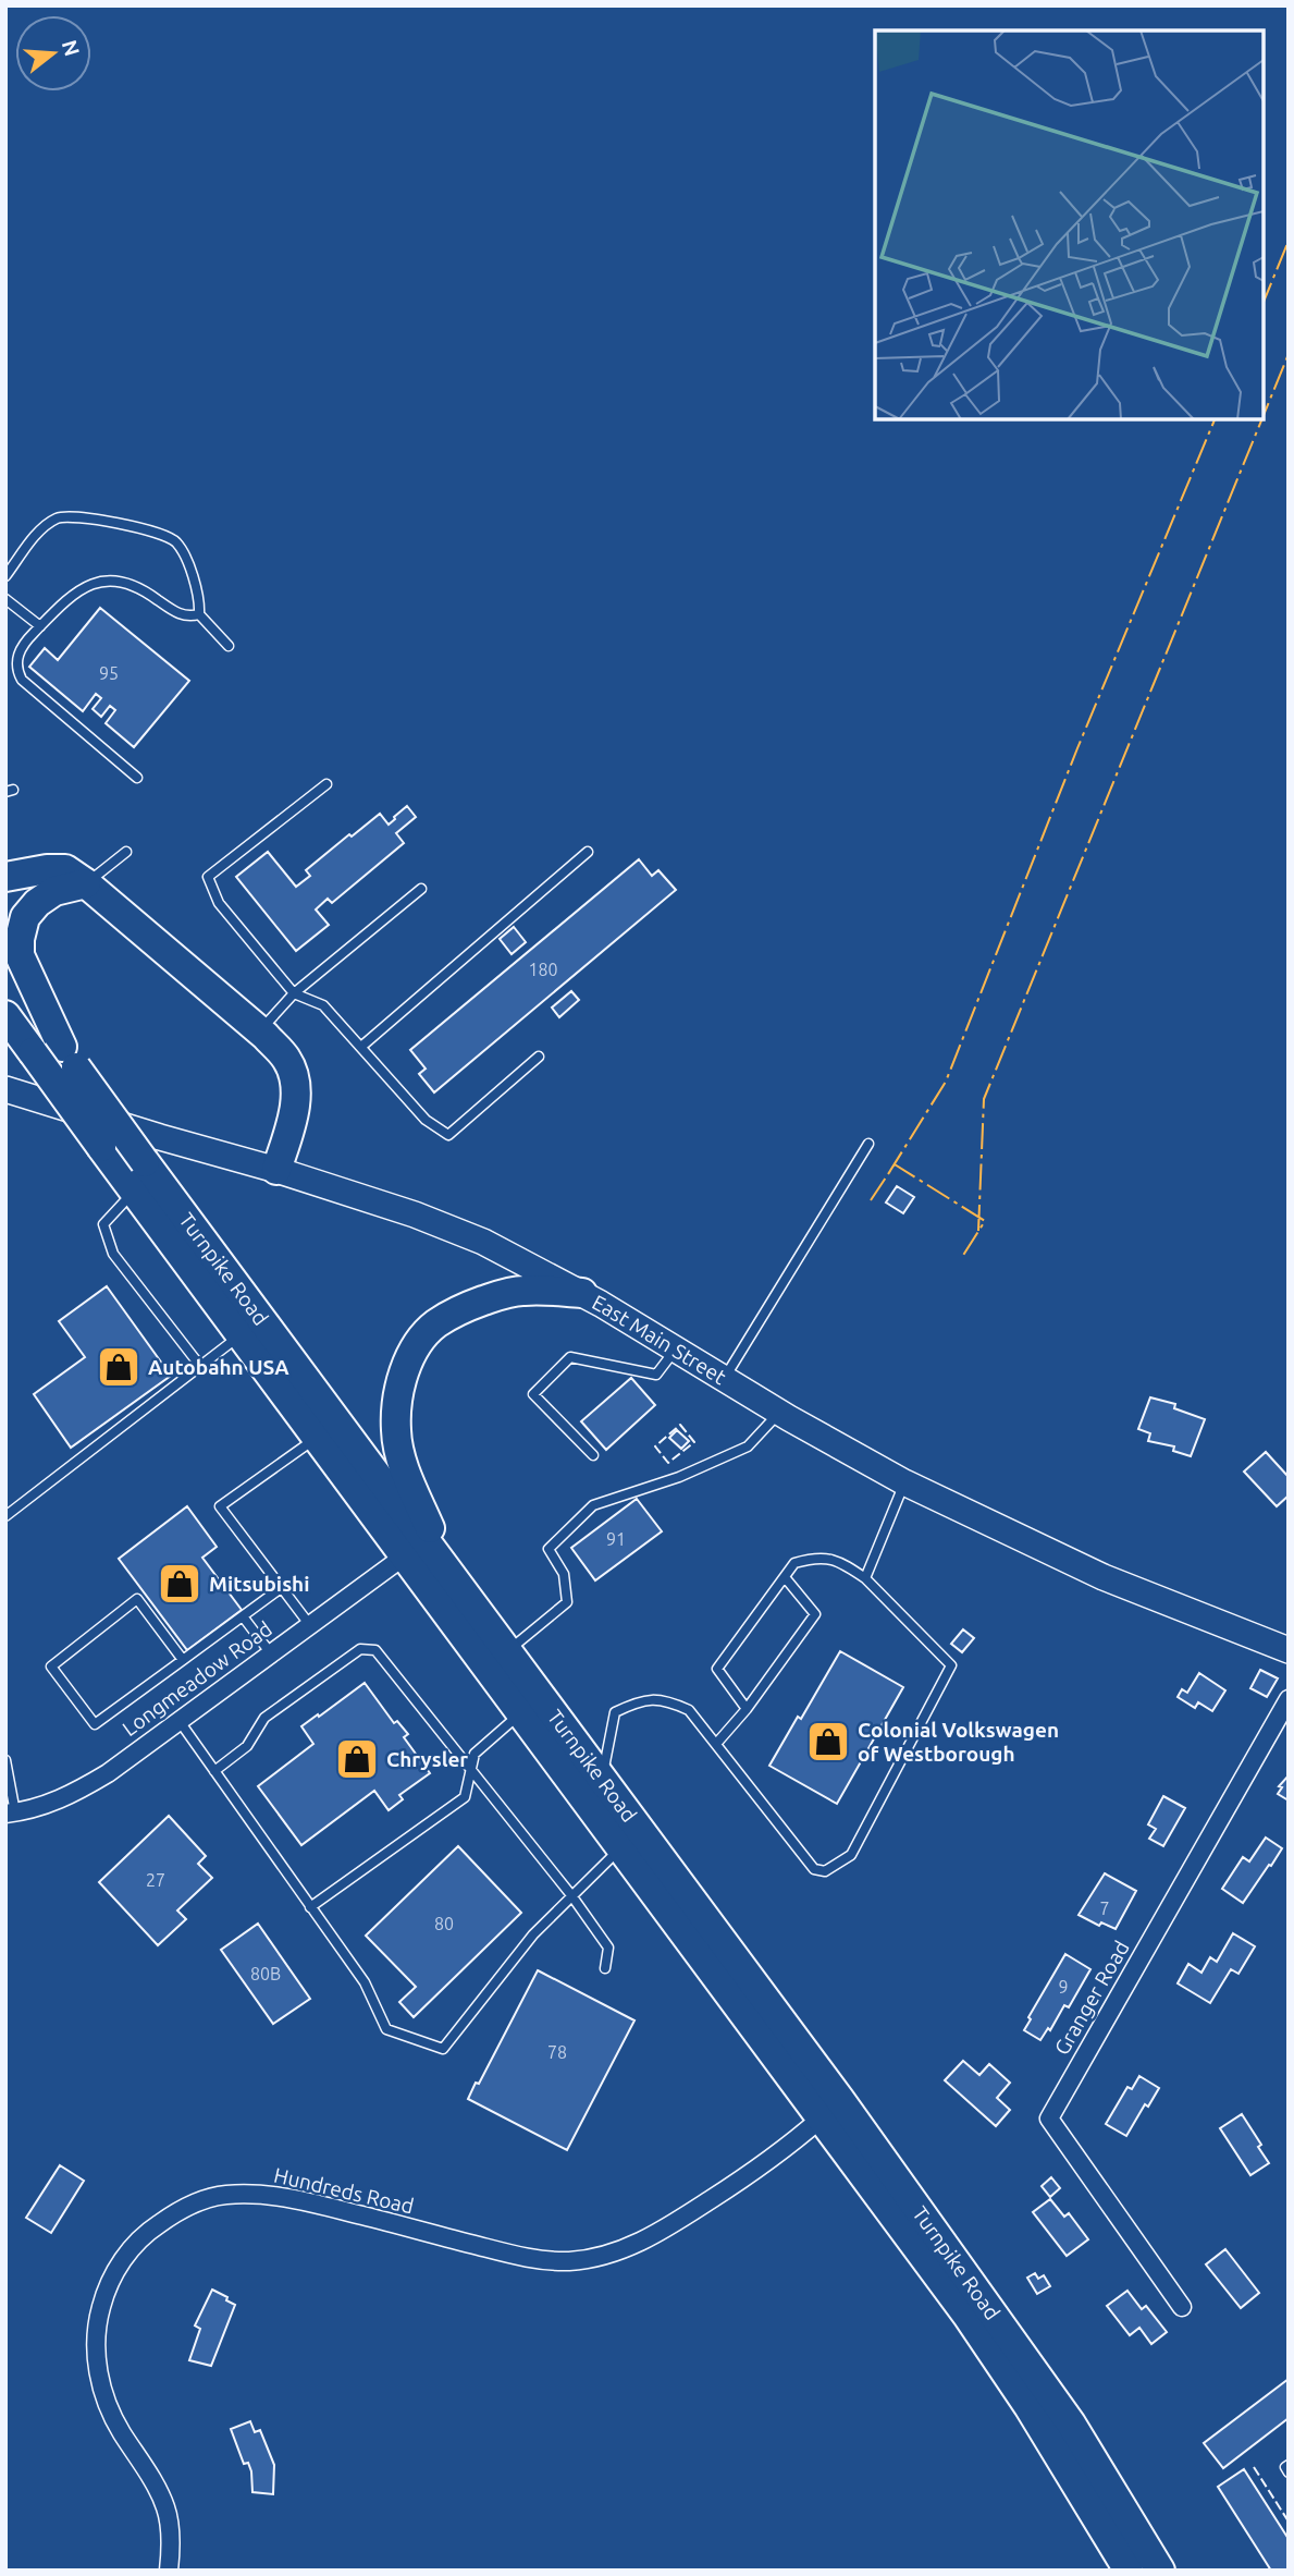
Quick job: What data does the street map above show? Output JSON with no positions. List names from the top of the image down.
{
  "streets": {
    "highway": ["Turnpike Road"],
    "main road": ["East Main Street"],
    "street": ["Longmeadow Road", "Granger Road", "Hundreds Road"]
  },
  "crossings": [
    ["Turnpike Road", "Longmeadow Road"],
    ["Turnpike Road", "Hundreds Road"]
  ],
  "places": {
    "shop": [
      "Autobahn USA",
      "Mitsubishi",
      "Colonial Volkswagen of Westborough",
      "Chrysler"
    ]
  },
  "house_numbers": [
    "95",
    "180",
    "91",
    "27",
    "7",
    "80",
    "80B",
    "9",
    "78"
  ],
  "north": "right"
}
